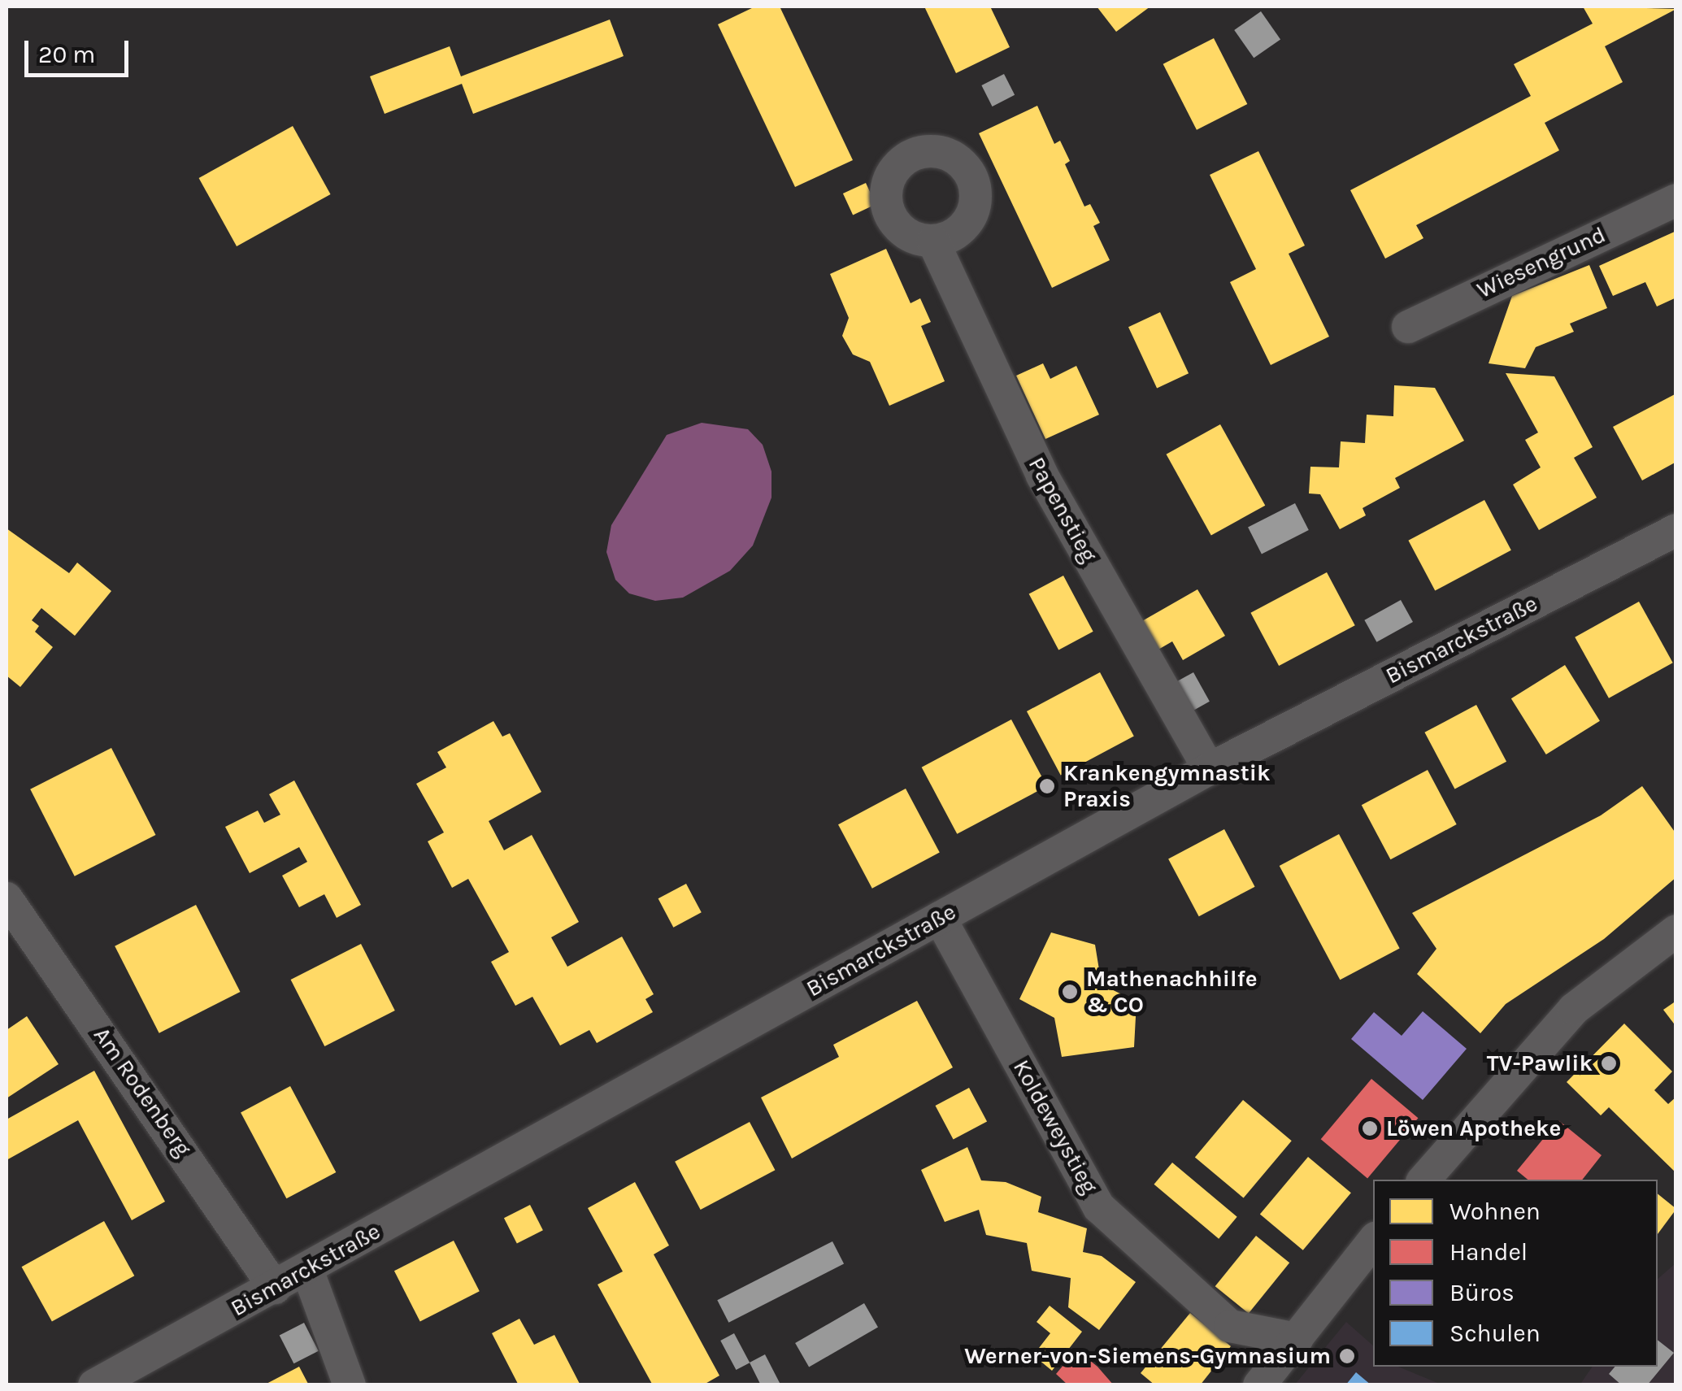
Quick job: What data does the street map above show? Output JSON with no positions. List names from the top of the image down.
{
  "streets": {
    "street": [
      "Wiesengrund",
      "Papenstieg",
      "Bismarckstraße",
      "Am Rodenberg",
      "Koldeweystieg"
    ]
  },
  "crossings": [
    ["Papenstieg", "Bismarckstraße"],
    ["Bismarckstraße", "Am Rodenberg"],
    ["Bismarckstraße", "Koldeweystieg"]
  ],
  "places": [
    "Krankengymnastik Praxis",
    "Mathenachhilfe & CO",
    "TV-Pawlik",
    "Löwen Apotheke",
    "Werner-von-Siemens-Gymnasium"
  ],
  "legend": [
    "Wohnen",
    "Handel",
    "Büros",
    "Schulen"
  ],
  "scale_bar": "20 m"
}
